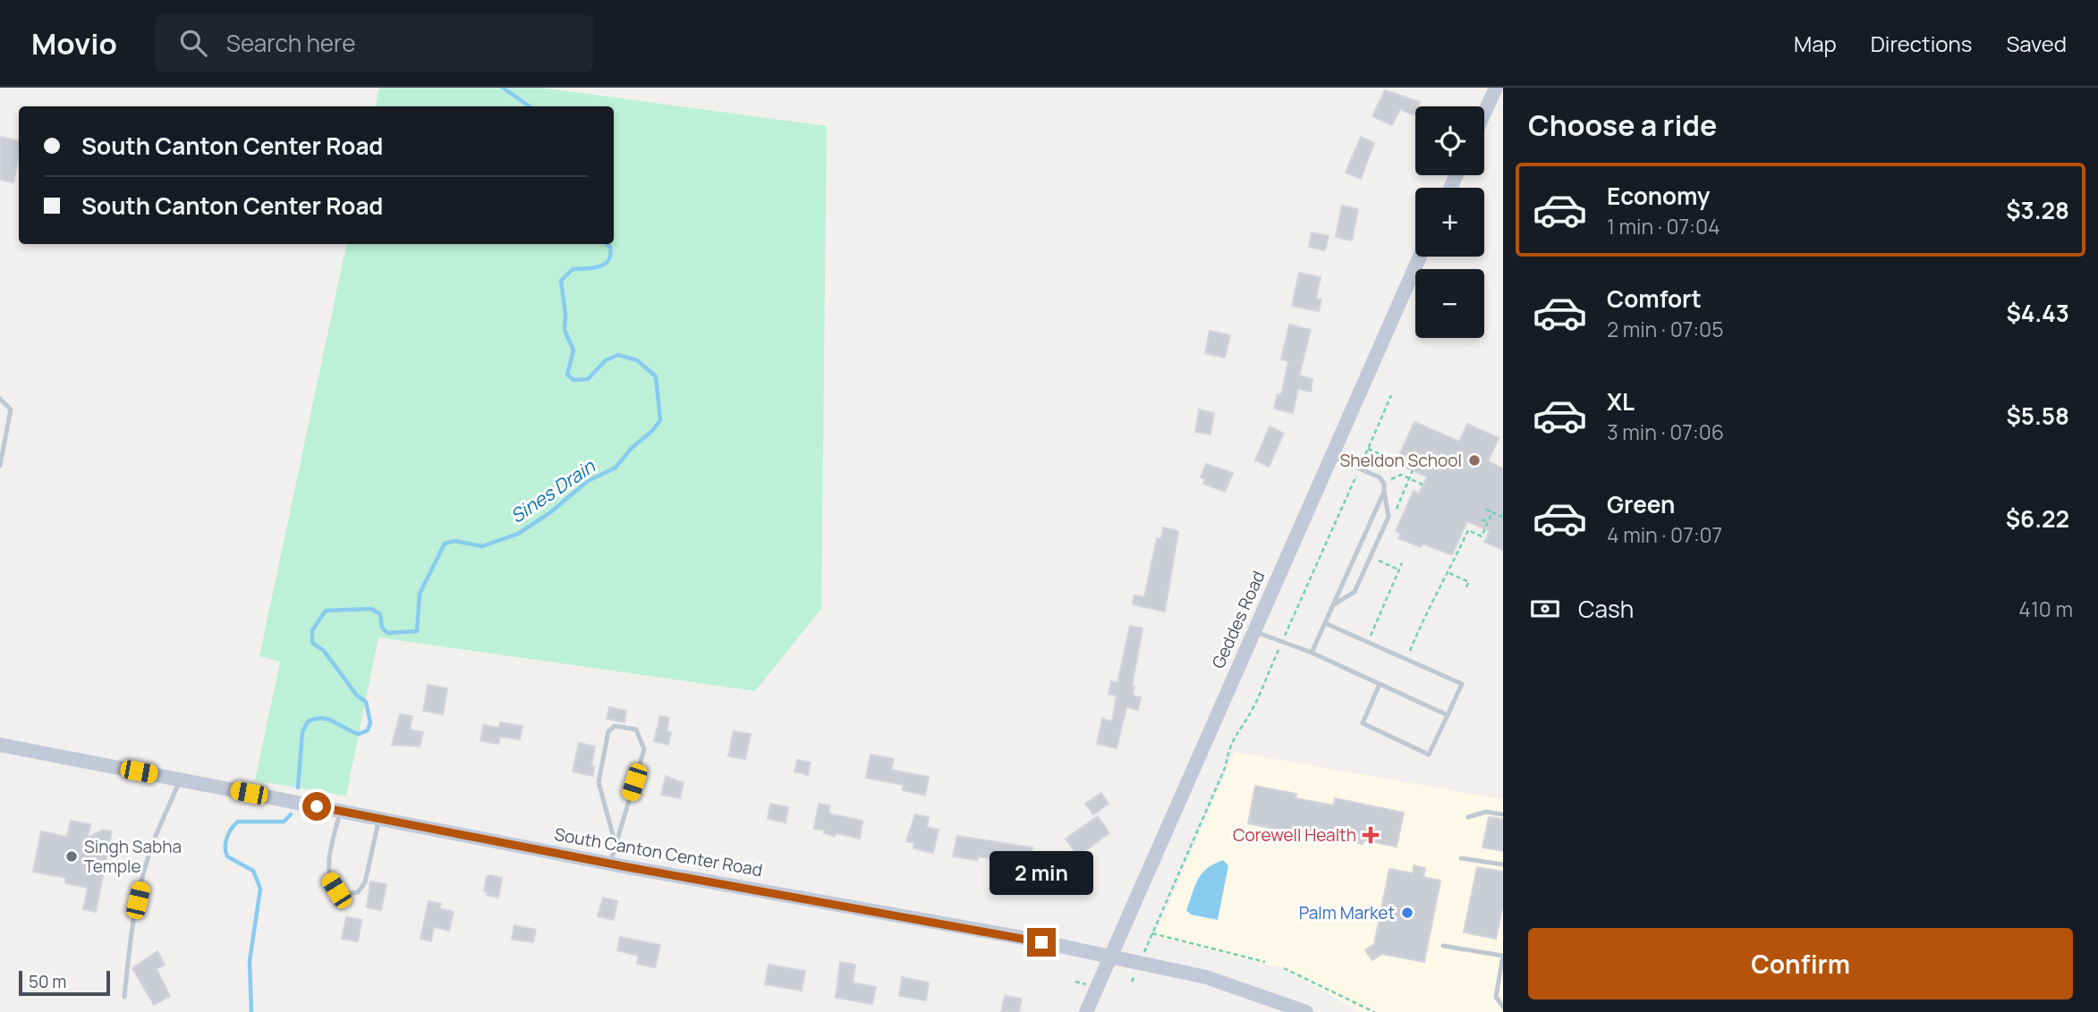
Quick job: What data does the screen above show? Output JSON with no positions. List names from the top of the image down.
{
  "streets": {
    "main road": ["Geddes Road", "South Canton Center Road"]
  },
  "crossings": [
    ["Geddes Road", "South Canton Center Road"]
  ],
  "water": ["Sines Drain"],
  "places": {
    "other": ["Sheldon School", "Singh Sabha Temple", "Palm Market"],
    "health": ["Corewell Health"]
  },
  "scale_bar": "50 m",
  "page": {
    "header": "Movio",
    "search": "Search here",
    "nav": ["Map", "Directions", "Saved"],
    "heading": "Choose a ride",
    "map_buttons": ["+", "−"],
    "banner": ["South Canton Center Road", "South Canton Center Road"],
    "list": [
      {
        "name": "Economy",
        "note": "1 min · 07:04",
        "value": "$3.28"
      },
      {
        "name": "Comfort",
        "note": "2 min · 07:05",
        "value": "$4.43"
      },
      {
        "name": "XL",
        "note": "3 min · 07:06",
        "value": "$5.58"
      },
      {
        "name": "Green",
        "note": "4 min · 07:07",
        "value": "$6.22"
      }
    ],
    "pay": ["Cash", "410 m"],
    "bubble": "2 min",
    "buttons": "Confirm",
    "scale": "50 m"
  }
}
